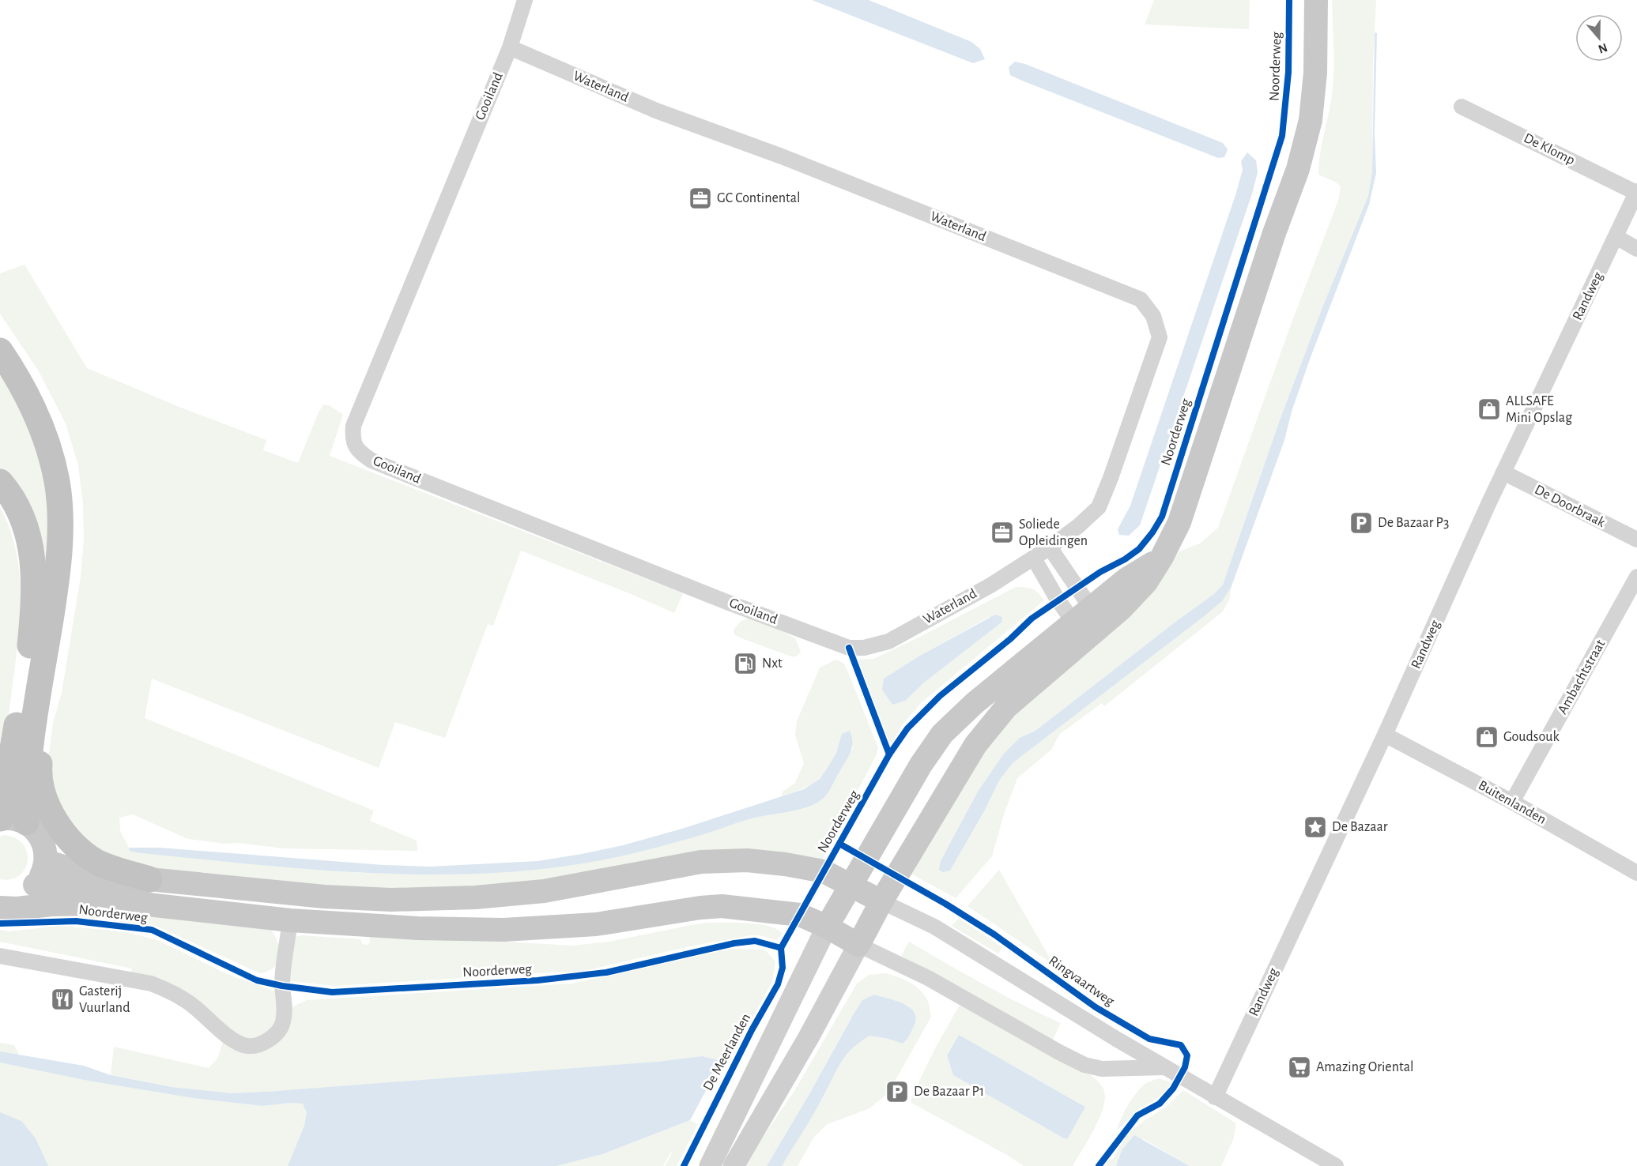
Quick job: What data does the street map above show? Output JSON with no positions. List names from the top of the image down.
{
  "streets": {
    "main road": ["Noorderweg"],
    "street": [
      "Waterland",
      "Gooiland",
      "De Klomp",
      "Randweg",
      "De Doorbraak",
      "Ambachtstraat",
      "Buitenlanden",
      "Ringvaartweg"
    ],
    "cycle path": ["De Meerlanden"]
  },
  "crossings": [
    ["Noorderweg", "Ringvaartweg"],
    ["Waterland", "Gooiland"],
    ["De Klomp", "Randweg"],
    ["Randweg", "De Doorbraak"],
    ["Randweg", "Buitenlanden"],
    ["Randweg", "Ringvaartweg"],
    ["Ambachtstraat", "Buitenlanden"]
  ],
  "places": {
    "office": ["GC Continental", "Soliede Opleidingen"],
    "shop": ["ALLSAFE Mini Opslag", "Goudsouk"],
    "parking": ["De Bazaar P3", "De Bazaar P1"],
    "fuel station": ["Nxt"],
    "place": ["De Bazaar"],
    "restaurant": ["Gasterij Vuurland"],
    "supermarket": ["Amazing Oriental"]
  },
  "north": "bottom"
}
